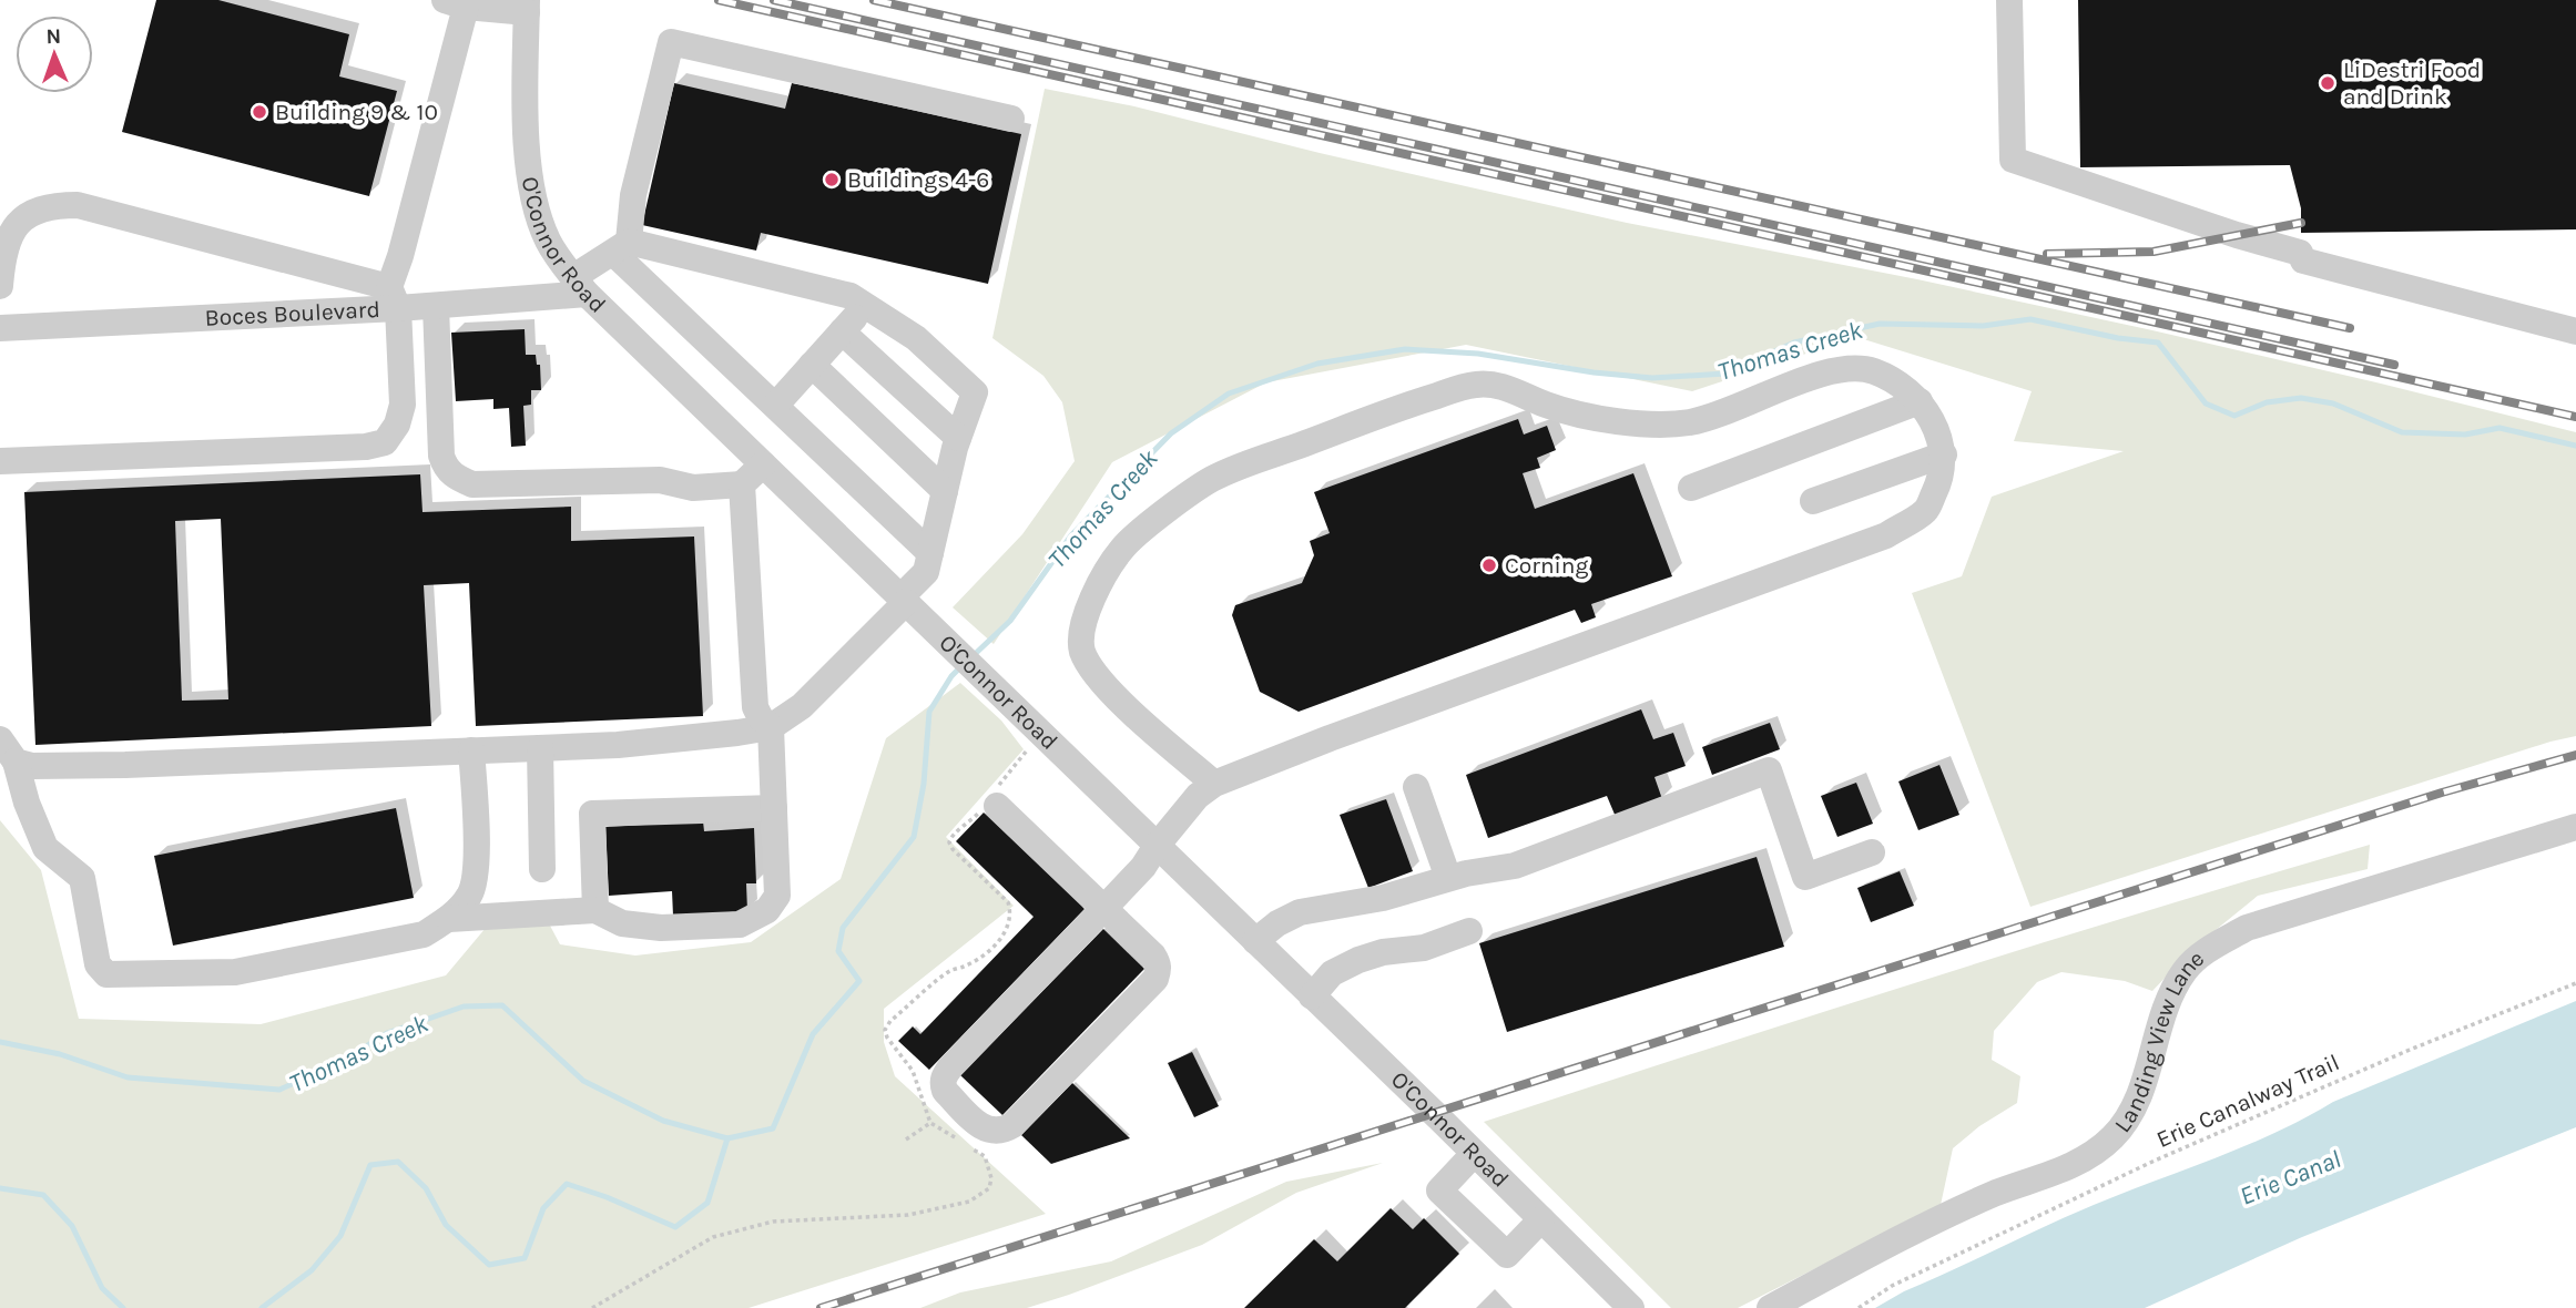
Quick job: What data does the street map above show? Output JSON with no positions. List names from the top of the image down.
{
  "streets": {
    "street": ["O'Connor Road", "Boces Boulevard", "Landing View Lane"],
    "path": ["Erie Canalway Trail"]
  },
  "crossings": [
    ["O'Connor Road", "Boces Boulevard"]
  ],
  "water": ["Thomas Creek", "Erie Canal"],
  "places": [
    "LiDestri Food and Drink",
    "Building 9 & 10",
    "Buildings 4-6",
    "Corning"
  ],
  "north": "top"
}
